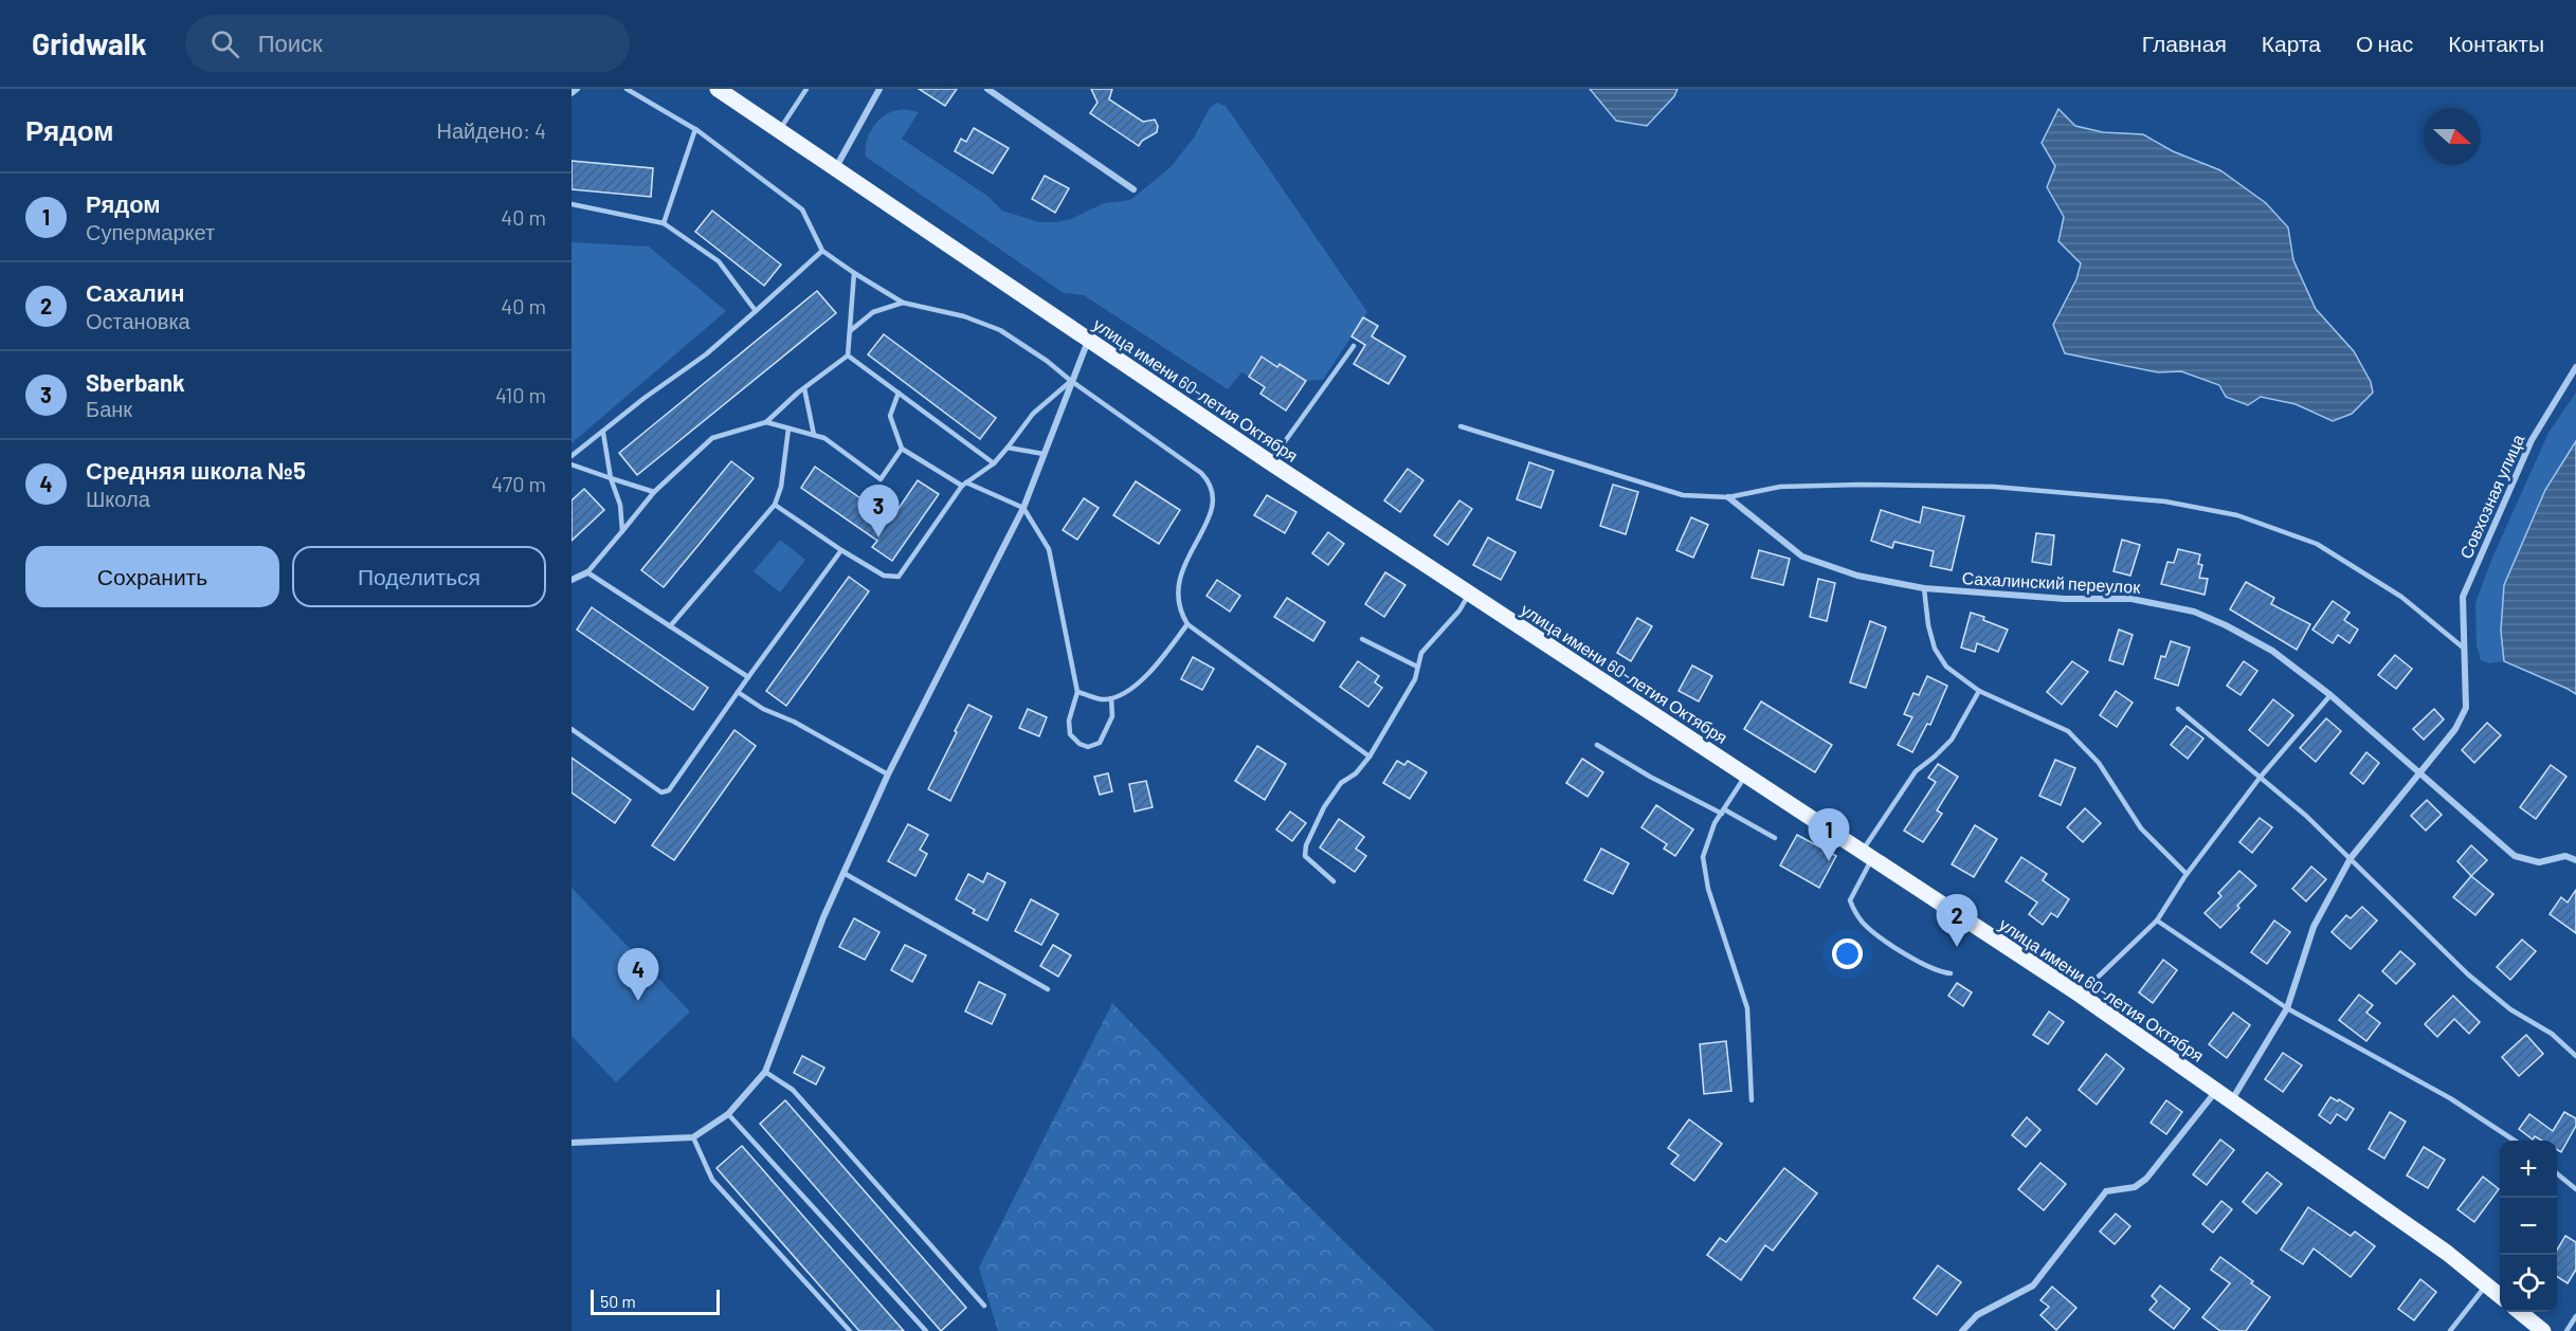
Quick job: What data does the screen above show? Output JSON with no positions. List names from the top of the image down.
{
  "streets": {
    "main road": ["улица имени 60-летия Октября"],
    "street": ["Совхозная улица", "Сахалинский переулок"]
  },
  "crossings": [
    ["улица имени 60-летия Октября", "Совхозная улица"],
    ["Совхозная улица", "Сахалинский переулок"]
  ],
  "scale_bar": "50 m",
  "north": "right",
  "page": {
    "header": "Gridwalk",
    "search": "Поиск",
    "nav": [
      "Главная",
      "Карта",
      "О нас",
      "Контакты"
    ],
    "heading": ["Рядом", "Найдено: 4"],
    "list": [
      {
        "mark": "1",
        "name": "Рядом",
        "note": "Супермаркет",
        "value": "40 m"
      },
      {
        "mark": "2",
        "name": "Сахалин",
        "note": "Остановка",
        "value": "40 m"
      },
      {
        "mark": "3",
        "name": "Sberbank",
        "note": "Банк",
        "value": "410 m"
      },
      {
        "mark": "4",
        "name": "Средняя школа №5",
        "note": "Школа",
        "value": "470 m"
      }
    ],
    "pins": [
      "3",
      "1",
      "2",
      "4"
    ],
    "buttons": ["Сохранить", "Поделиться"],
    "map_buttons": ["+", "−"],
    "scale": "50 m"
  }
}
